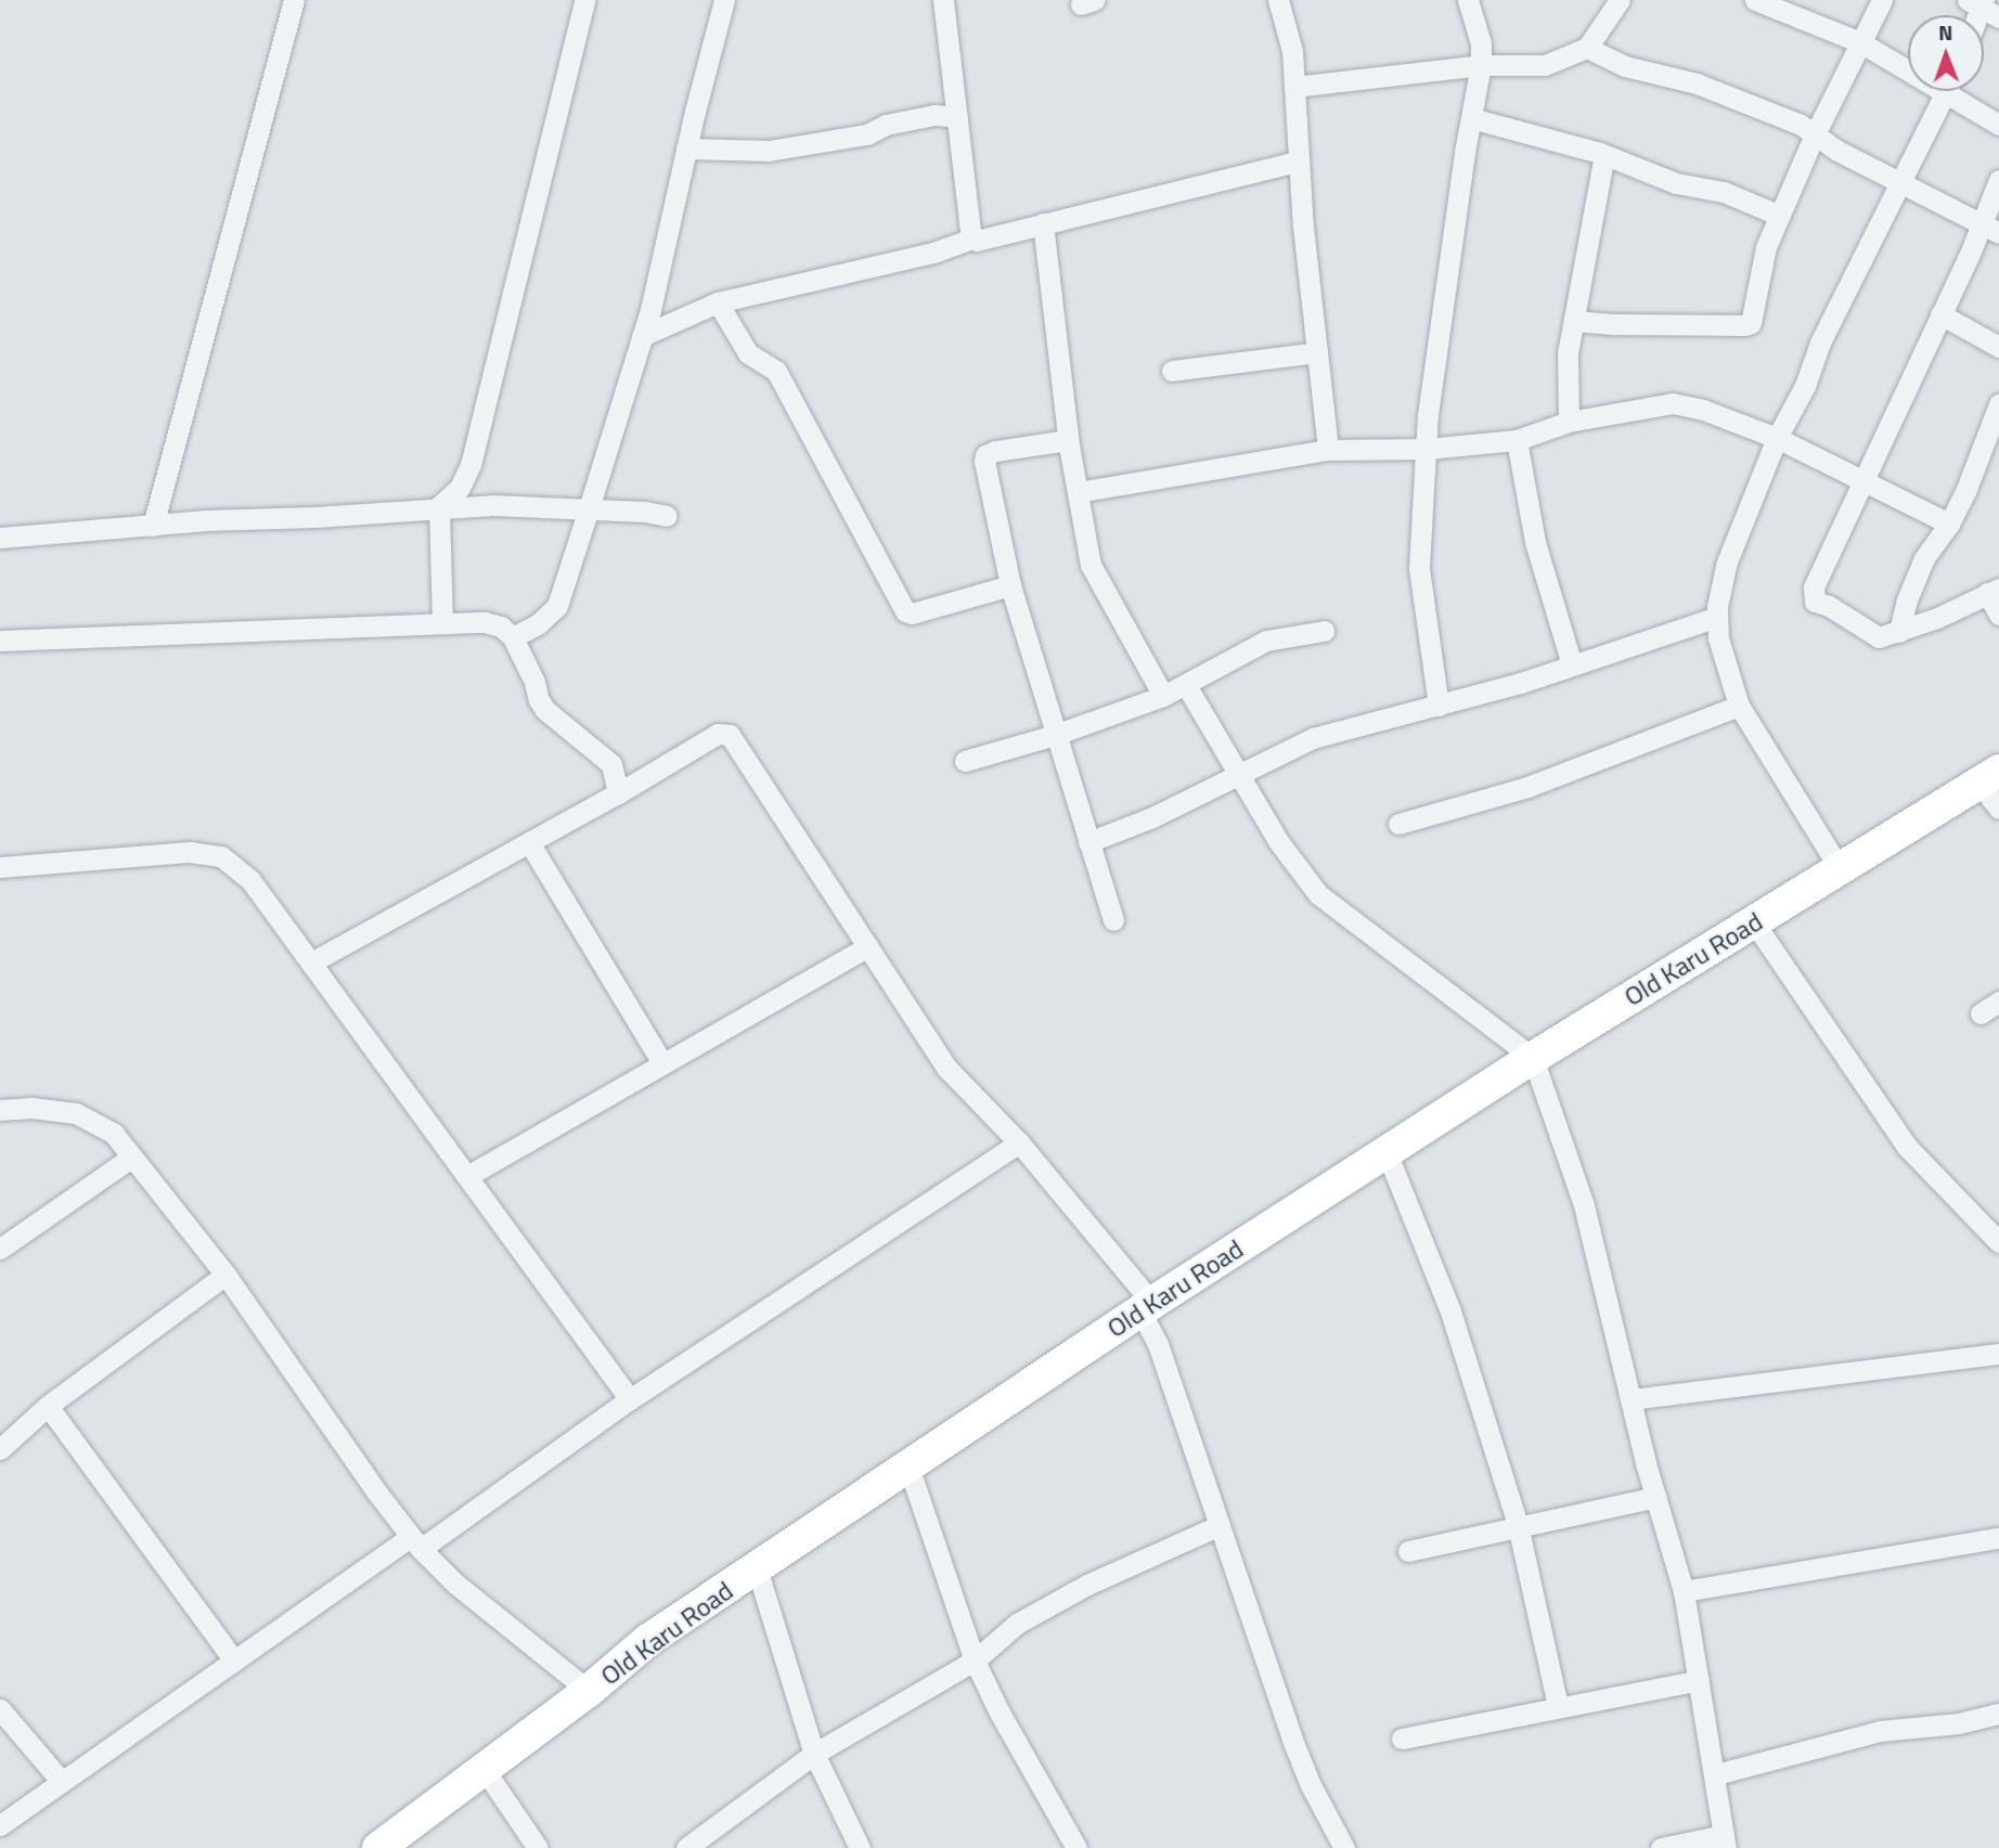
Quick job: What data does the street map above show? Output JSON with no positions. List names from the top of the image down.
{
  "streets": {
    "main road": ["Old Karu Road"]
  },
  "north": "top"
}
